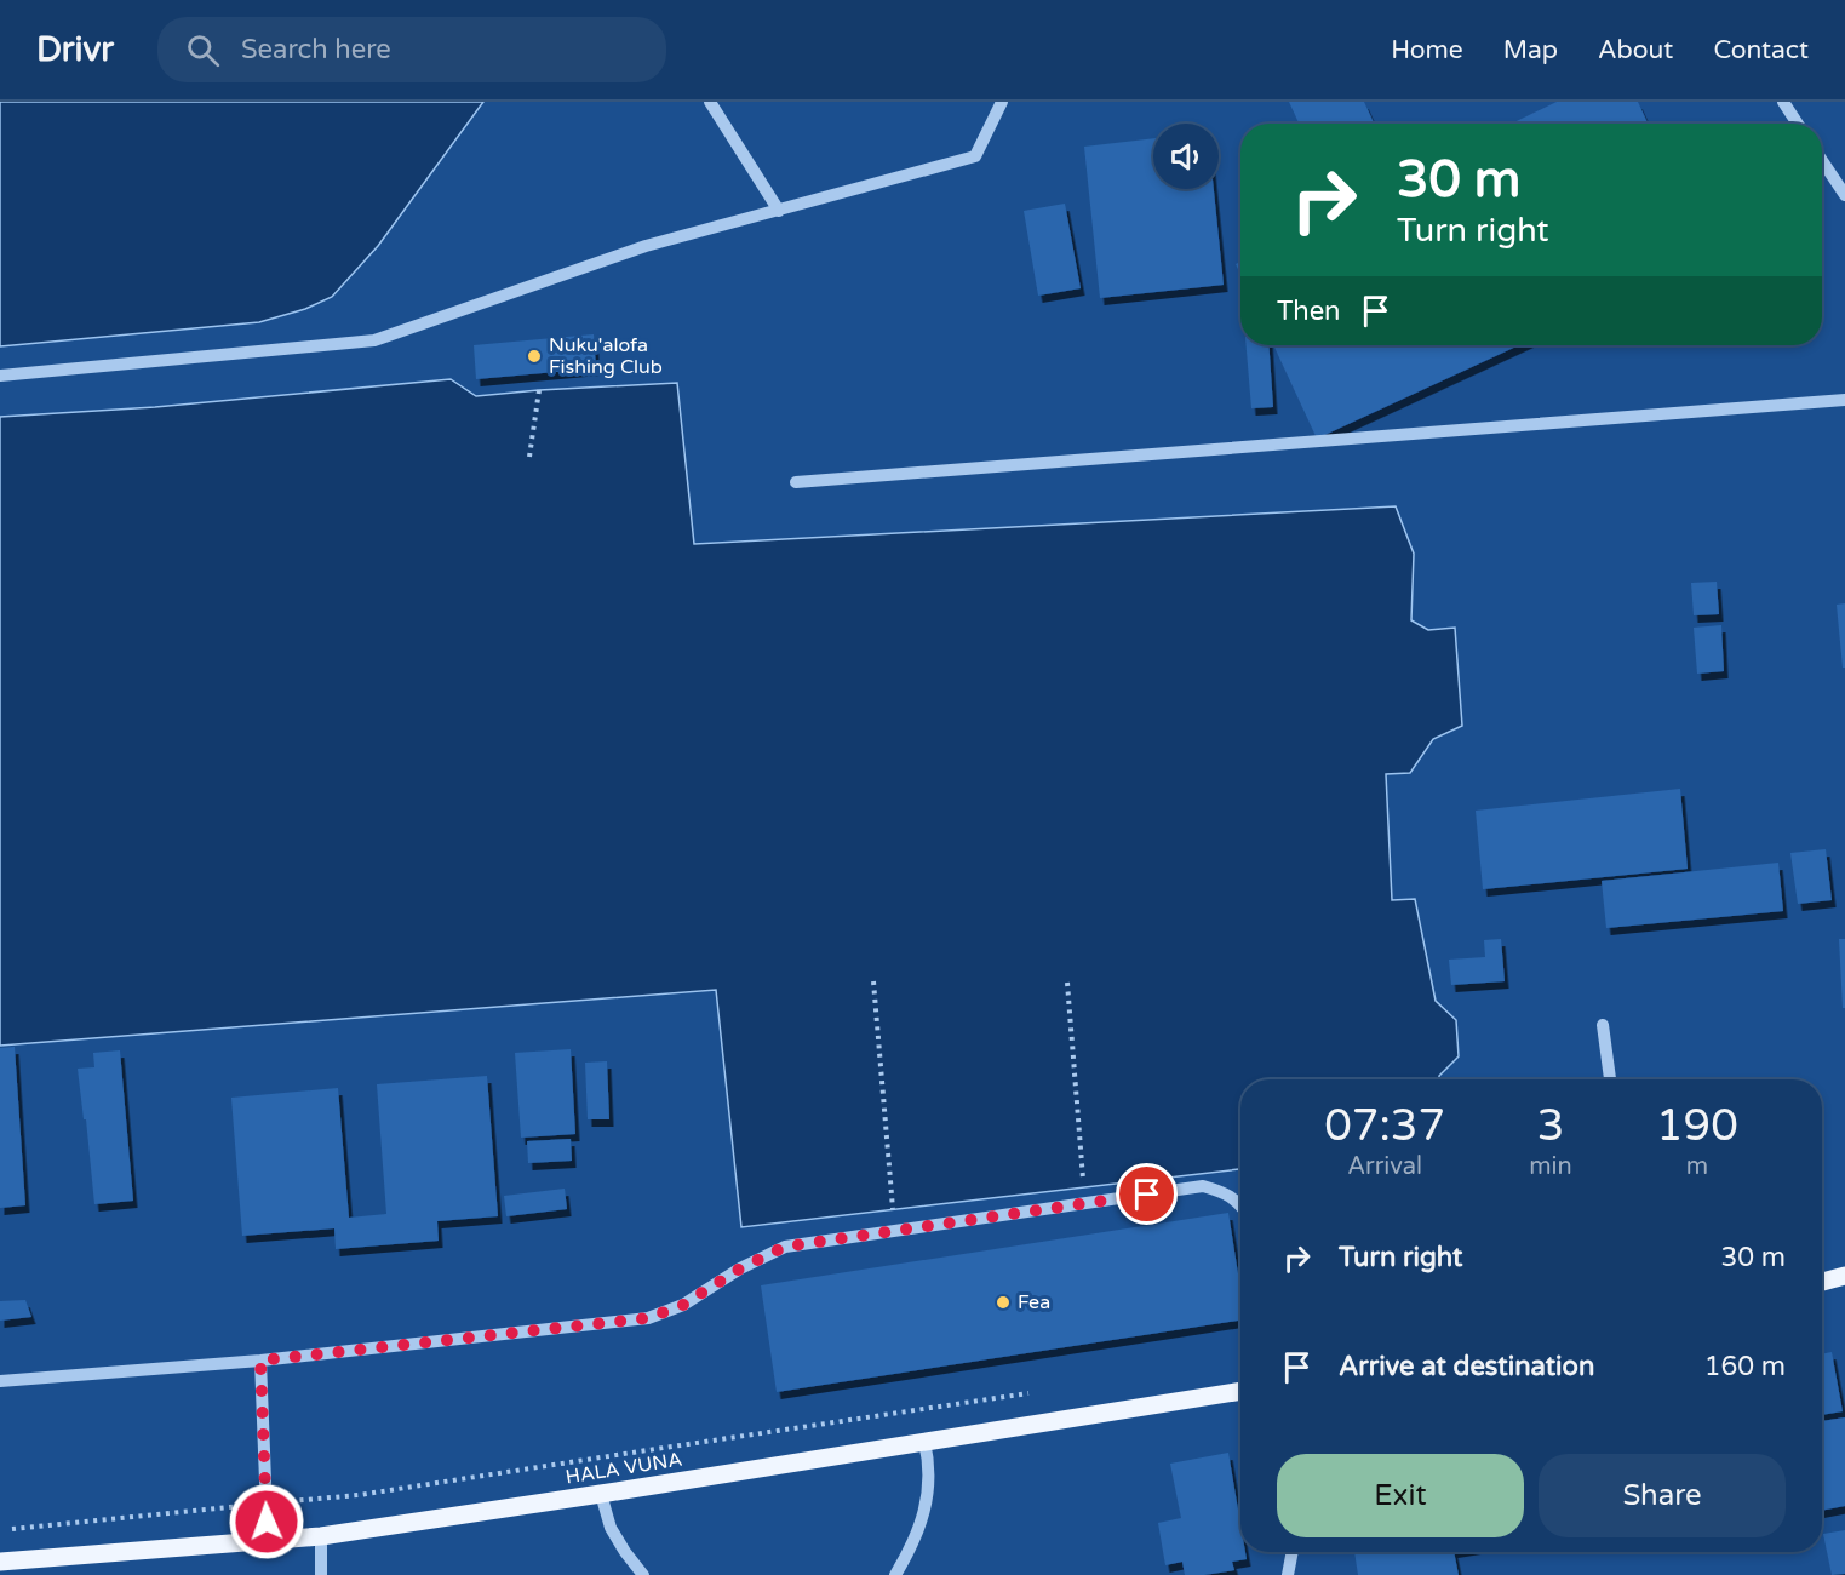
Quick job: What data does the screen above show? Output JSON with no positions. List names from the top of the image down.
{
  "streets": {
    "main road": ["HALA VUNA"]
  },
  "places": ["Nuku'alofa Fishing Club", "Fea"],
  "page": {
    "header": "Drivr",
    "search": "Search here",
    "nav": [
      "Home",
      "Map",
      "About",
      "Contact"
    ],
    "turn": ["30 m", "Turn right"],
    "then": "Then",
    "eta": [
      "07:37",
      "Arrival",
      "3",
      "min",
      "190",
      "m"
    ],
    "list": [
      {
        "name": "Turn right",
        "value": "30 m"
      },
      {
        "name": "Arrive at destination",
        "value": "160 m"
      }
    ],
    "buttons": ["Exit", "Share"]
  }
}
